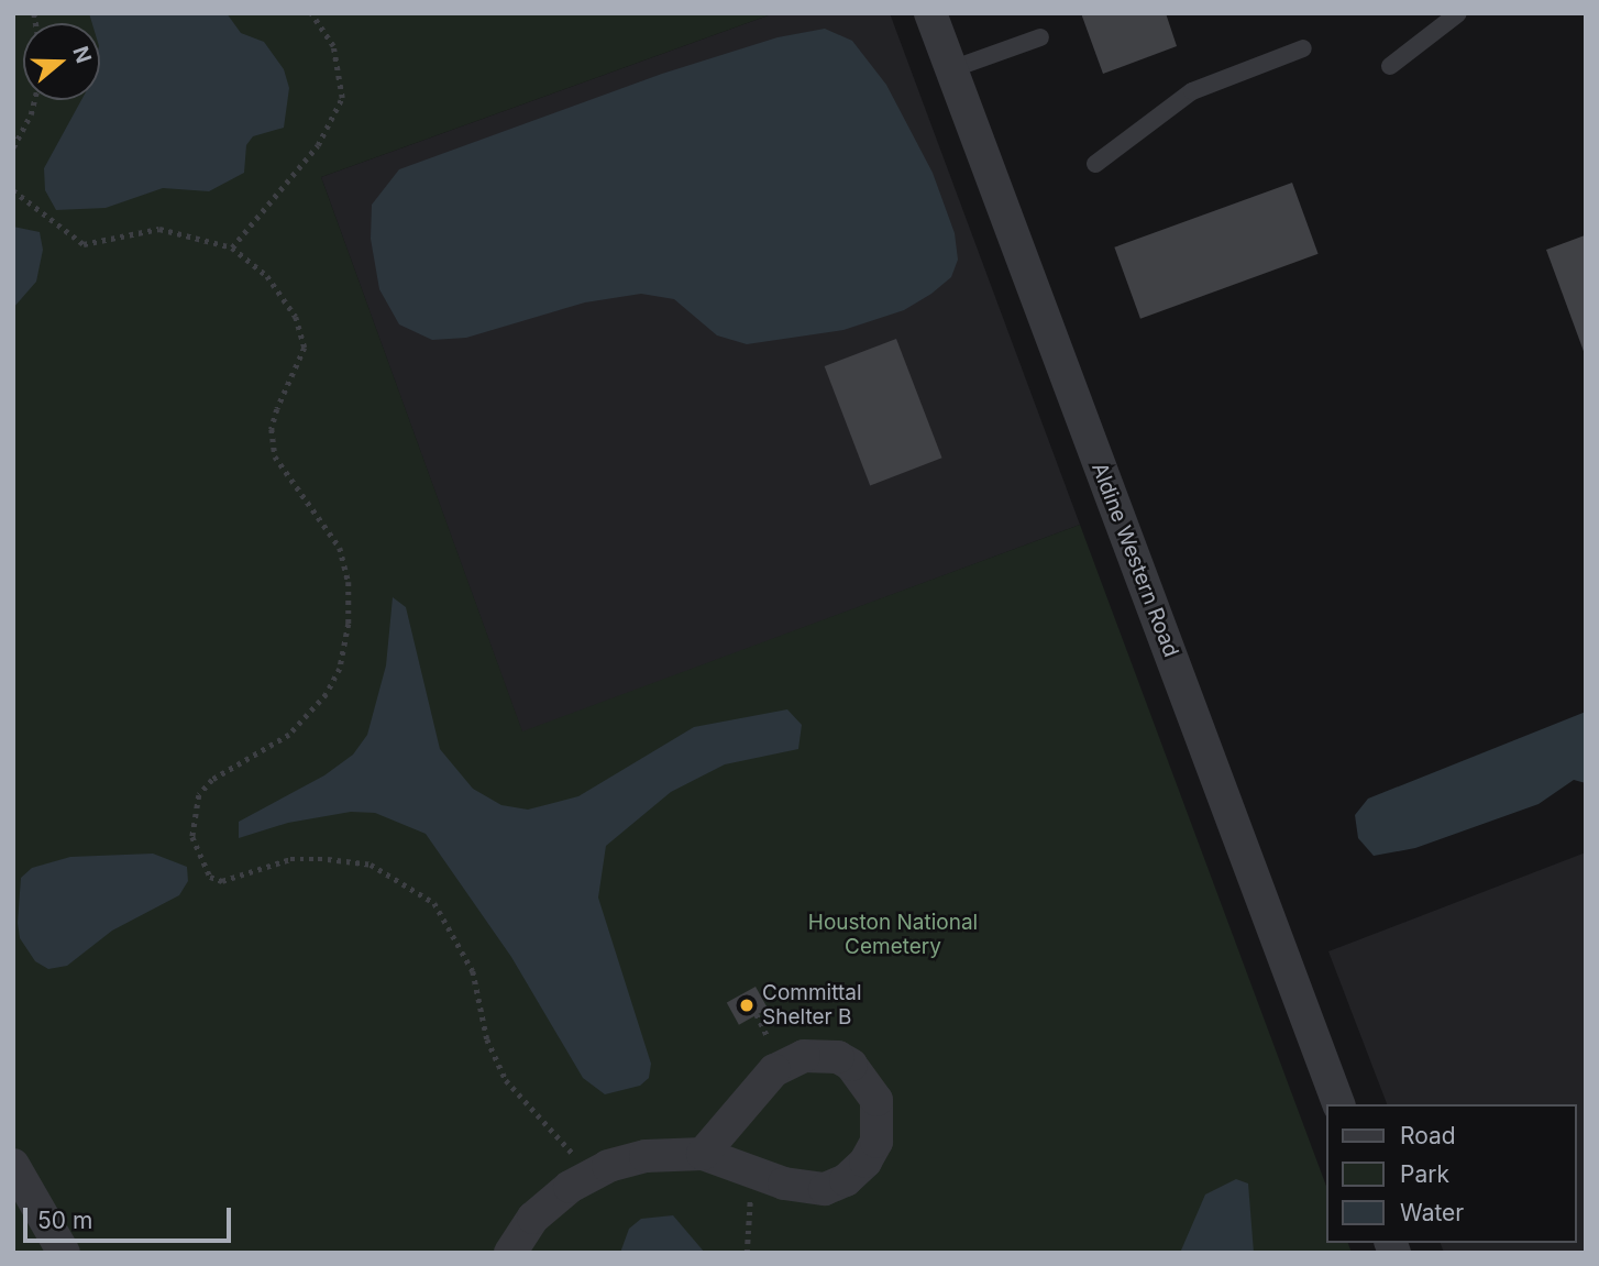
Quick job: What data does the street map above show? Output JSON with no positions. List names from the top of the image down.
{
  "streets": {
    "street": ["Aldine Western Road"]
  },
  "parks": ["Houston National Cemetery"],
  "places": ["Committal Shelter B"],
  "legend": ["Road", "Park", "Water"],
  "scale_bar": "50 m",
  "north": "right"
}
